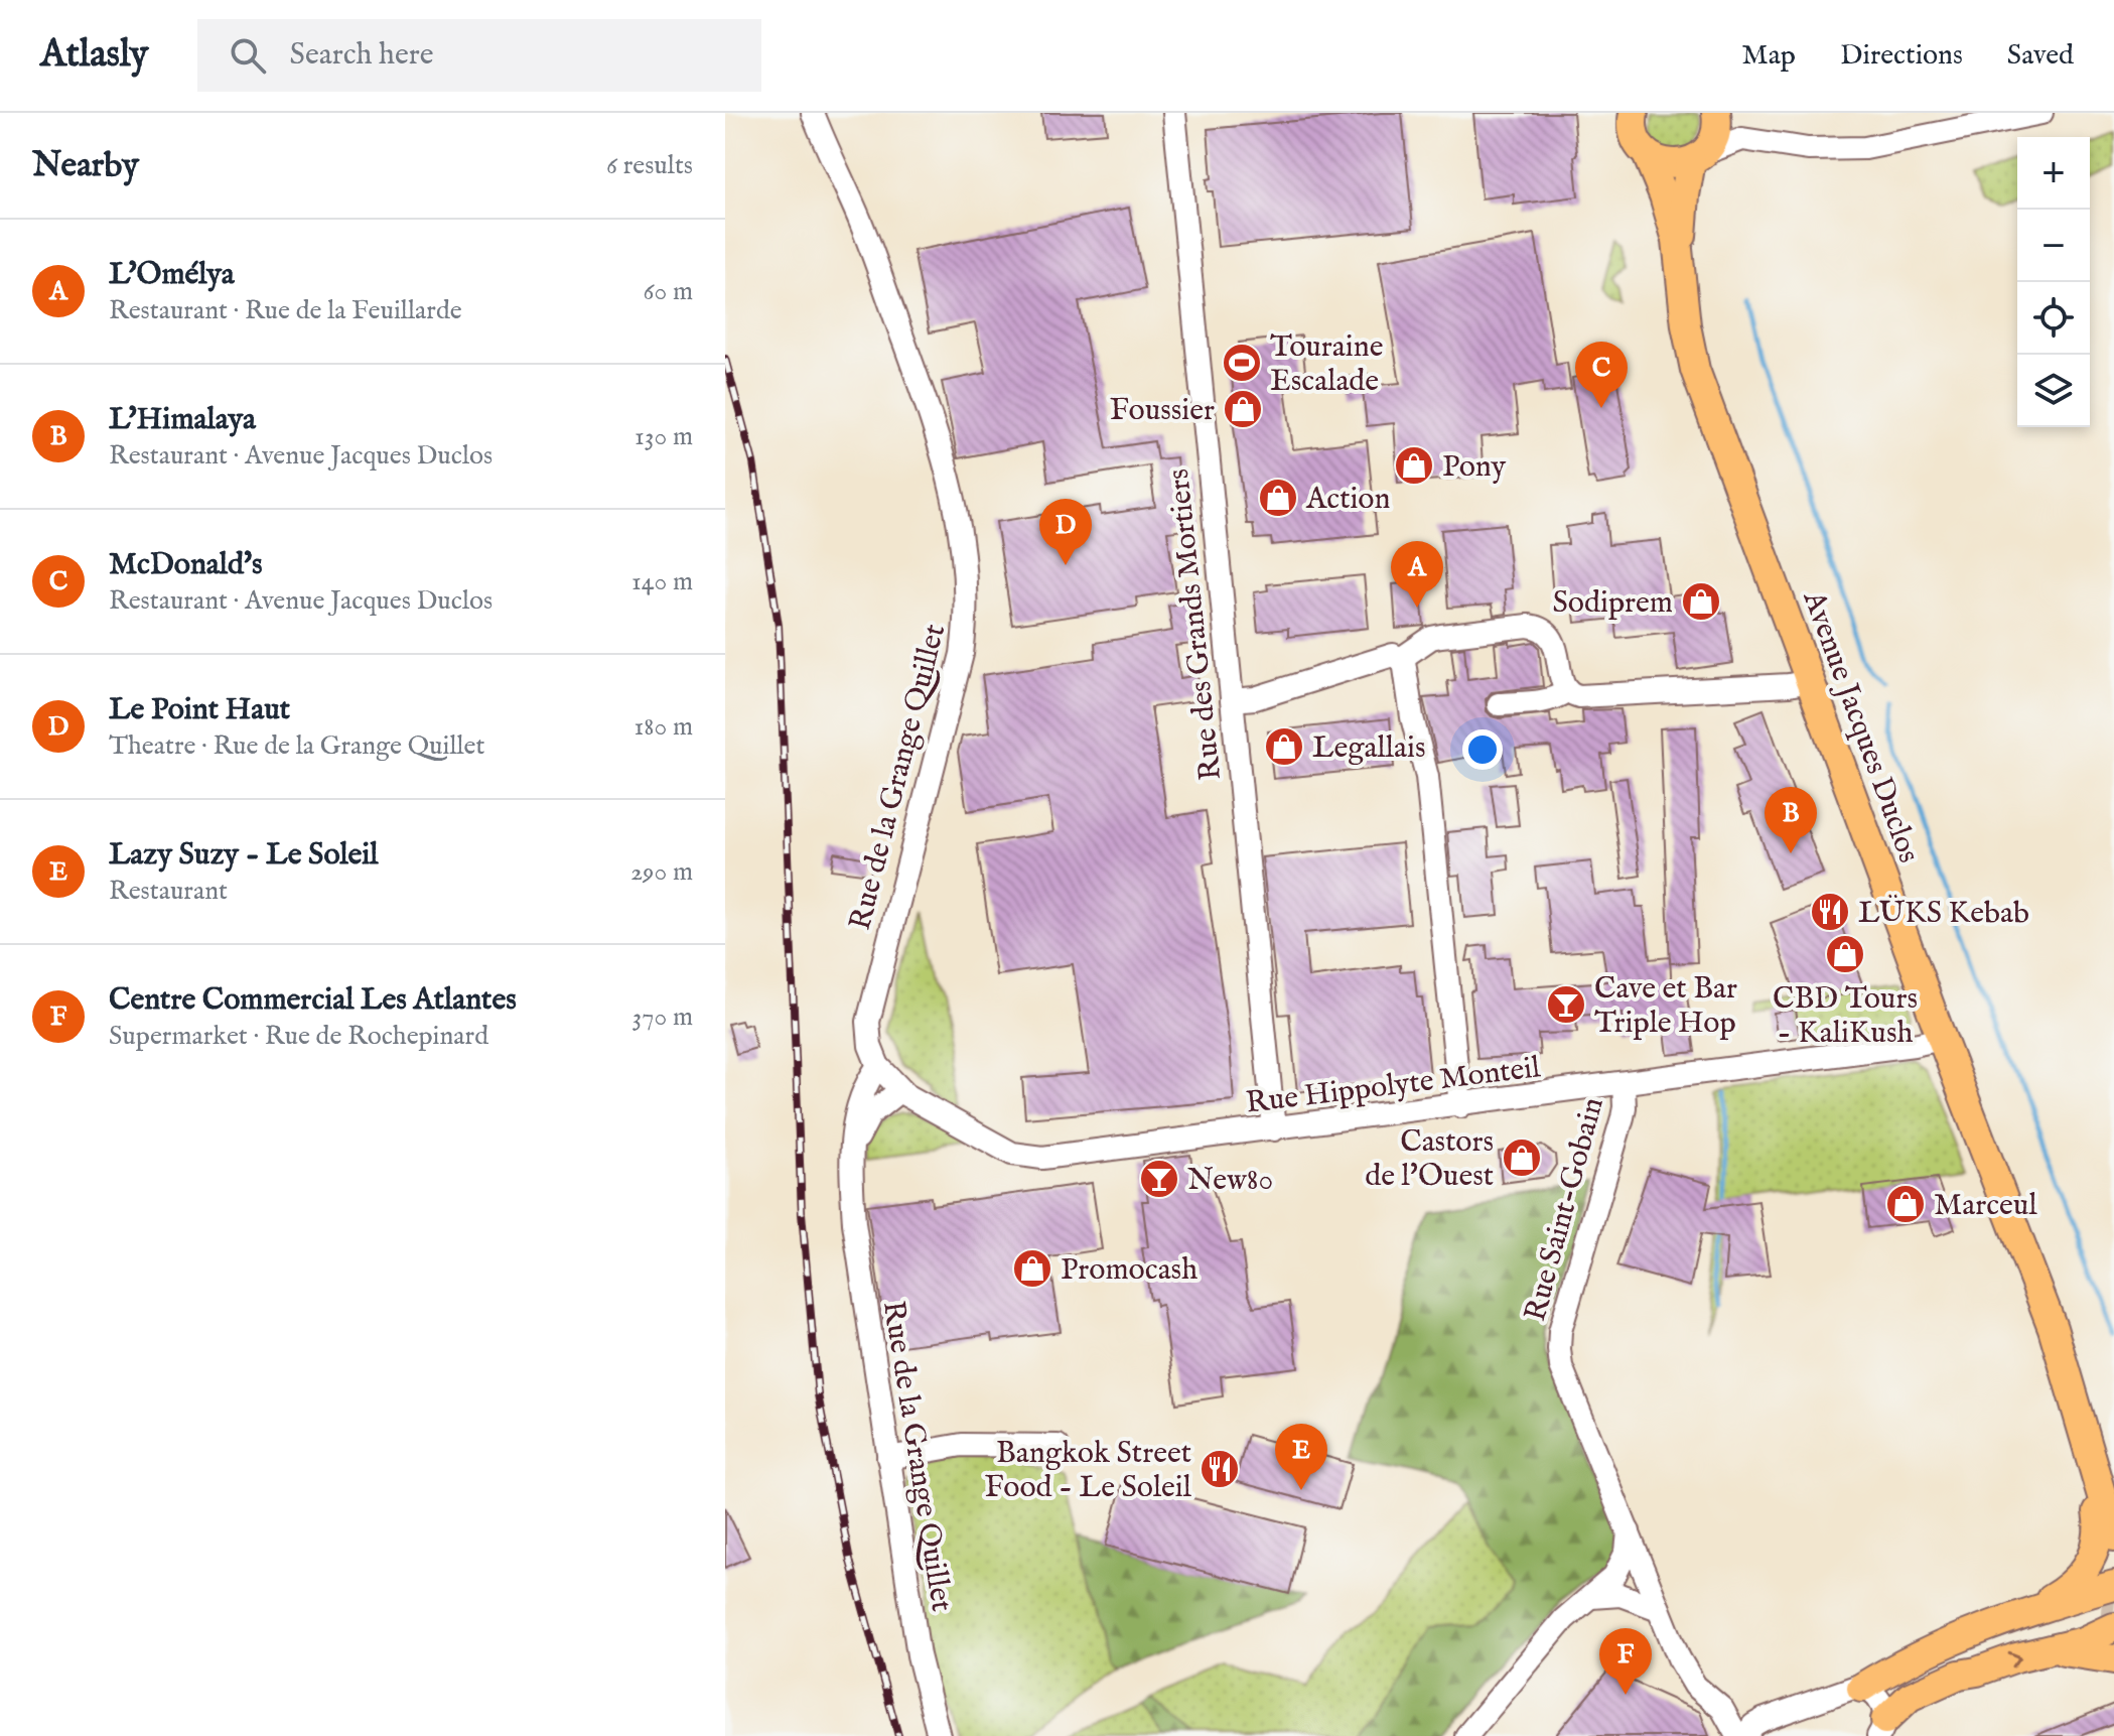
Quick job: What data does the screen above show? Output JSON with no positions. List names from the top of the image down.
{
  "streets": {
    "main road": ["Avenue Jacques Duclos"],
    "street": [
      "Rue des Grands Mortiers",
      "Rue de la Grange Quillet",
      "Rue Hippolyte Monteil",
      "Rue Saint-Gobain"
    ]
  },
  "crossings": [
    ["Rue des Grands Mortiers", "Rue Hippolyte Monteil"],
    ["Avenue Jacques Duclos", "Rue Hippolyte Monteil"],
    ["Rue de la Grange Quillet", "Rue Hippolyte Monteil"],
    ["Rue Hippolyte Monteil", "Rue Saint-Gobain"]
  ],
  "places": {
    "sports": ["Touraine Escalade"],
    "shop": [
      "Foussier",
      "Pony",
      "Action",
      "Sodiprem",
      "Legallais",
      "CBD Tours - KaliKush",
      "Castors de l'Ouest",
      "Marceul",
      "Promocash"
    ],
    "restaurant": ["LÜKS Kebab", "Bangkok Street Food - Le Soleil"],
    "bar": ["Cave et Bar Triple Hop", "New80"]
  },
  "page": {
    "header": "Atlasly",
    "search": "Search here",
    "nav": ["Map", "Directions", "Saved"],
    "heading": ["Nearby", "6 results"],
    "map_buttons": ["+", "−"],
    "list": [
      {
        "mark": "A",
        "name": "L'Omélya",
        "note": "Restaurant · Rue de la Feuillarde",
        "value": "60 m"
      },
      {
        "mark": "B",
        "name": "L'Himalaya",
        "note": "Restaurant · Avenue Jacques Duclos",
        "value": "130 m"
      },
      {
        "mark": "C",
        "name": "McDonald's",
        "note": "Restaurant · Avenue Jacques Duclos",
        "value": "140 m"
      },
      {
        "mark": "D",
        "name": "Le Point Haut",
        "note": "Theatre · Rue de la Grange Quillet",
        "value": "180 m"
      },
      {
        "mark": "E",
        "name": "Lazy Suzy - Le Soleil",
        "note": "Restaurant",
        "value": "290 m"
      },
      {
        "mark": "F",
        "name": "Centre Commercial Les Atlantes",
        "note": "Supermarket · Rue de Rochepinard",
        "value": "370 m"
      }
    ],
    "pins": [
      "C",
      "D",
      "A",
      "B",
      "E",
      "F"
    ]
  }
}
